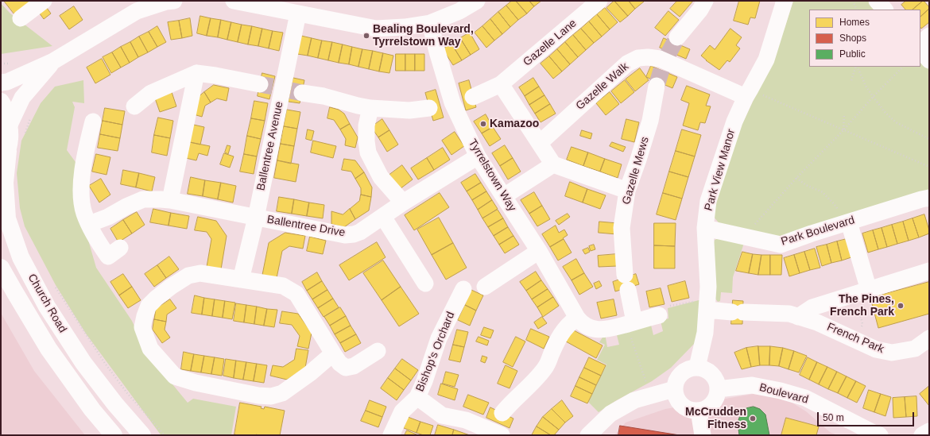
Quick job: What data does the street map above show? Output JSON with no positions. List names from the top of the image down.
{
  "streets": {
    "main road": ["Church Road"],
    "street": [
      "Gazelle Lane",
      "Gazelle Walk",
      "Ballentree Avenue",
      "Park View Manor",
      "Gazelle Mews",
      "Tyrrelstown Way",
      "Ballentree Drive",
      "Park Boulevard",
      "French Park",
      "Bishop's Orchard",
      "Boulevard"
    ]
  },
  "crossings": [
    ["Gazelle Lane", "Ballentree Avenue"],
    ["Gazelle Lane", "Tyrrelstown Way"],
    ["Gazelle Walk", "Park View Manor"],
    ["Ballentree Avenue", "Ballentree Drive"],
    ["Park View Manor", "Park Boulevard"],
    ["Park View Manor", "French Park"],
    ["Park View Manor", "Boulevard"],
    ["Gazelle Mews", "Tyrrelstown Way"],
    ["Tyrrelstown Way", "Ballentree Drive"],
    ["Tyrrelstown Way", "Bishop's Orchard"]
  ],
  "places": [
    "Bealing Boulevard, Tyrrelstown Way",
    "Kamazoo",
    "The Pines, French Park",
    "McCrudden Fitness"
  ],
  "legend": ["Homes", "Shops", "Public"],
  "scale_bar": "50 m"
}
